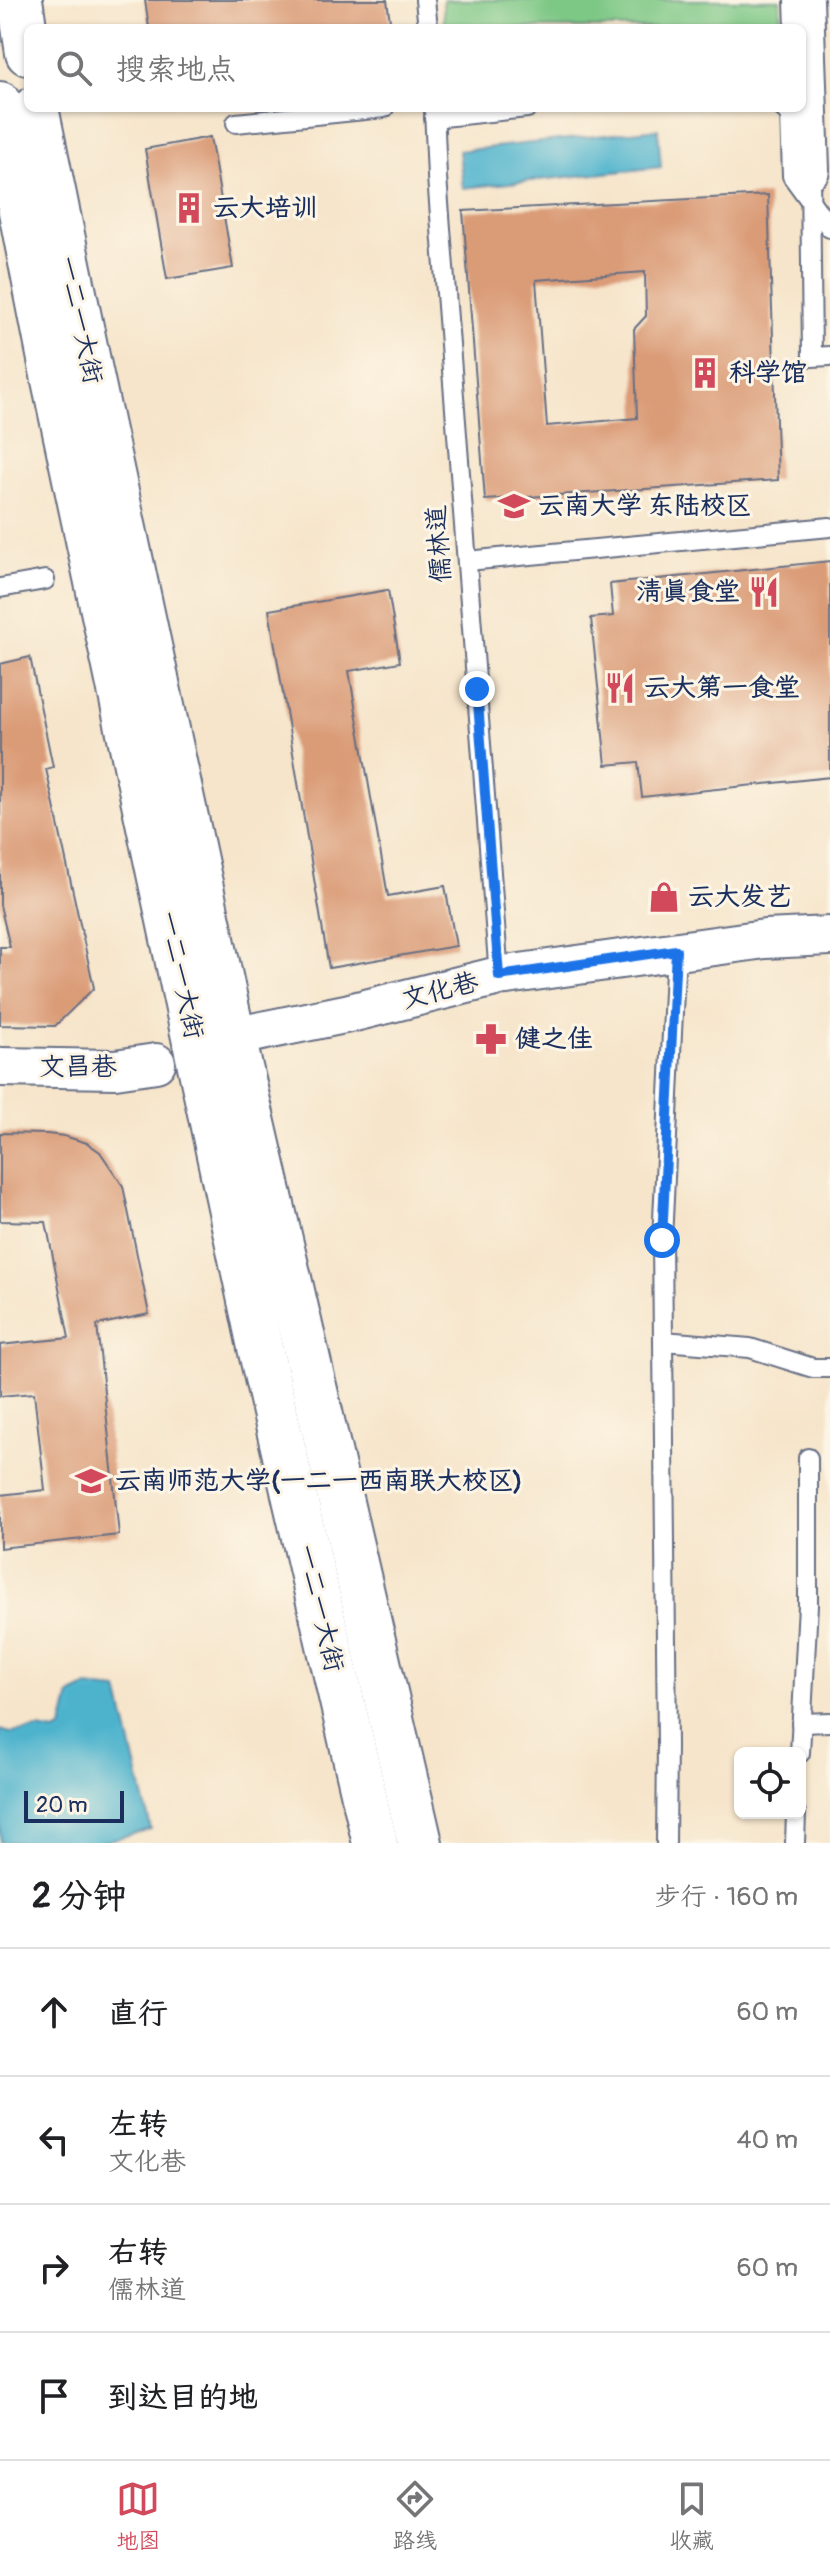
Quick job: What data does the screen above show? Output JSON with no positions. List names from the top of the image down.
{
  "streets": {
    "main road": ["一二一大街"],
    "street": ["文化巷", "文昌巷"],
    "lane": ["儒林道"]
  },
  "crossings": [
    ["一二一大街", "文化巷"],
    ["儒林道", "文化巷"]
  ],
  "places": {
    "building": ["云大培训", "科学馆"],
    "school or university": ["云南大学 东陆校区", "云南师范大学(一二一西南联大校区)"],
    "restaurant": ["清真食堂", "云大第一食堂"],
    "shop": ["云大发艺"],
    "pharmacy": ["健之佳"]
  },
  "scale_bar": "20 m",
  "page": {
    "search": "搜索地点",
    "scale": "20 m",
    "heading": ["2 分钟", "步行 · 160 m"],
    "list": [
      ["直行", "60 m"],
      ["左转", "文化巷", "40 m"],
      ["右转", "儒林道", "60 m"],
      "到达目的地"
    ],
    "nav": ["地图", "路线", "收藏"]
  }
}
